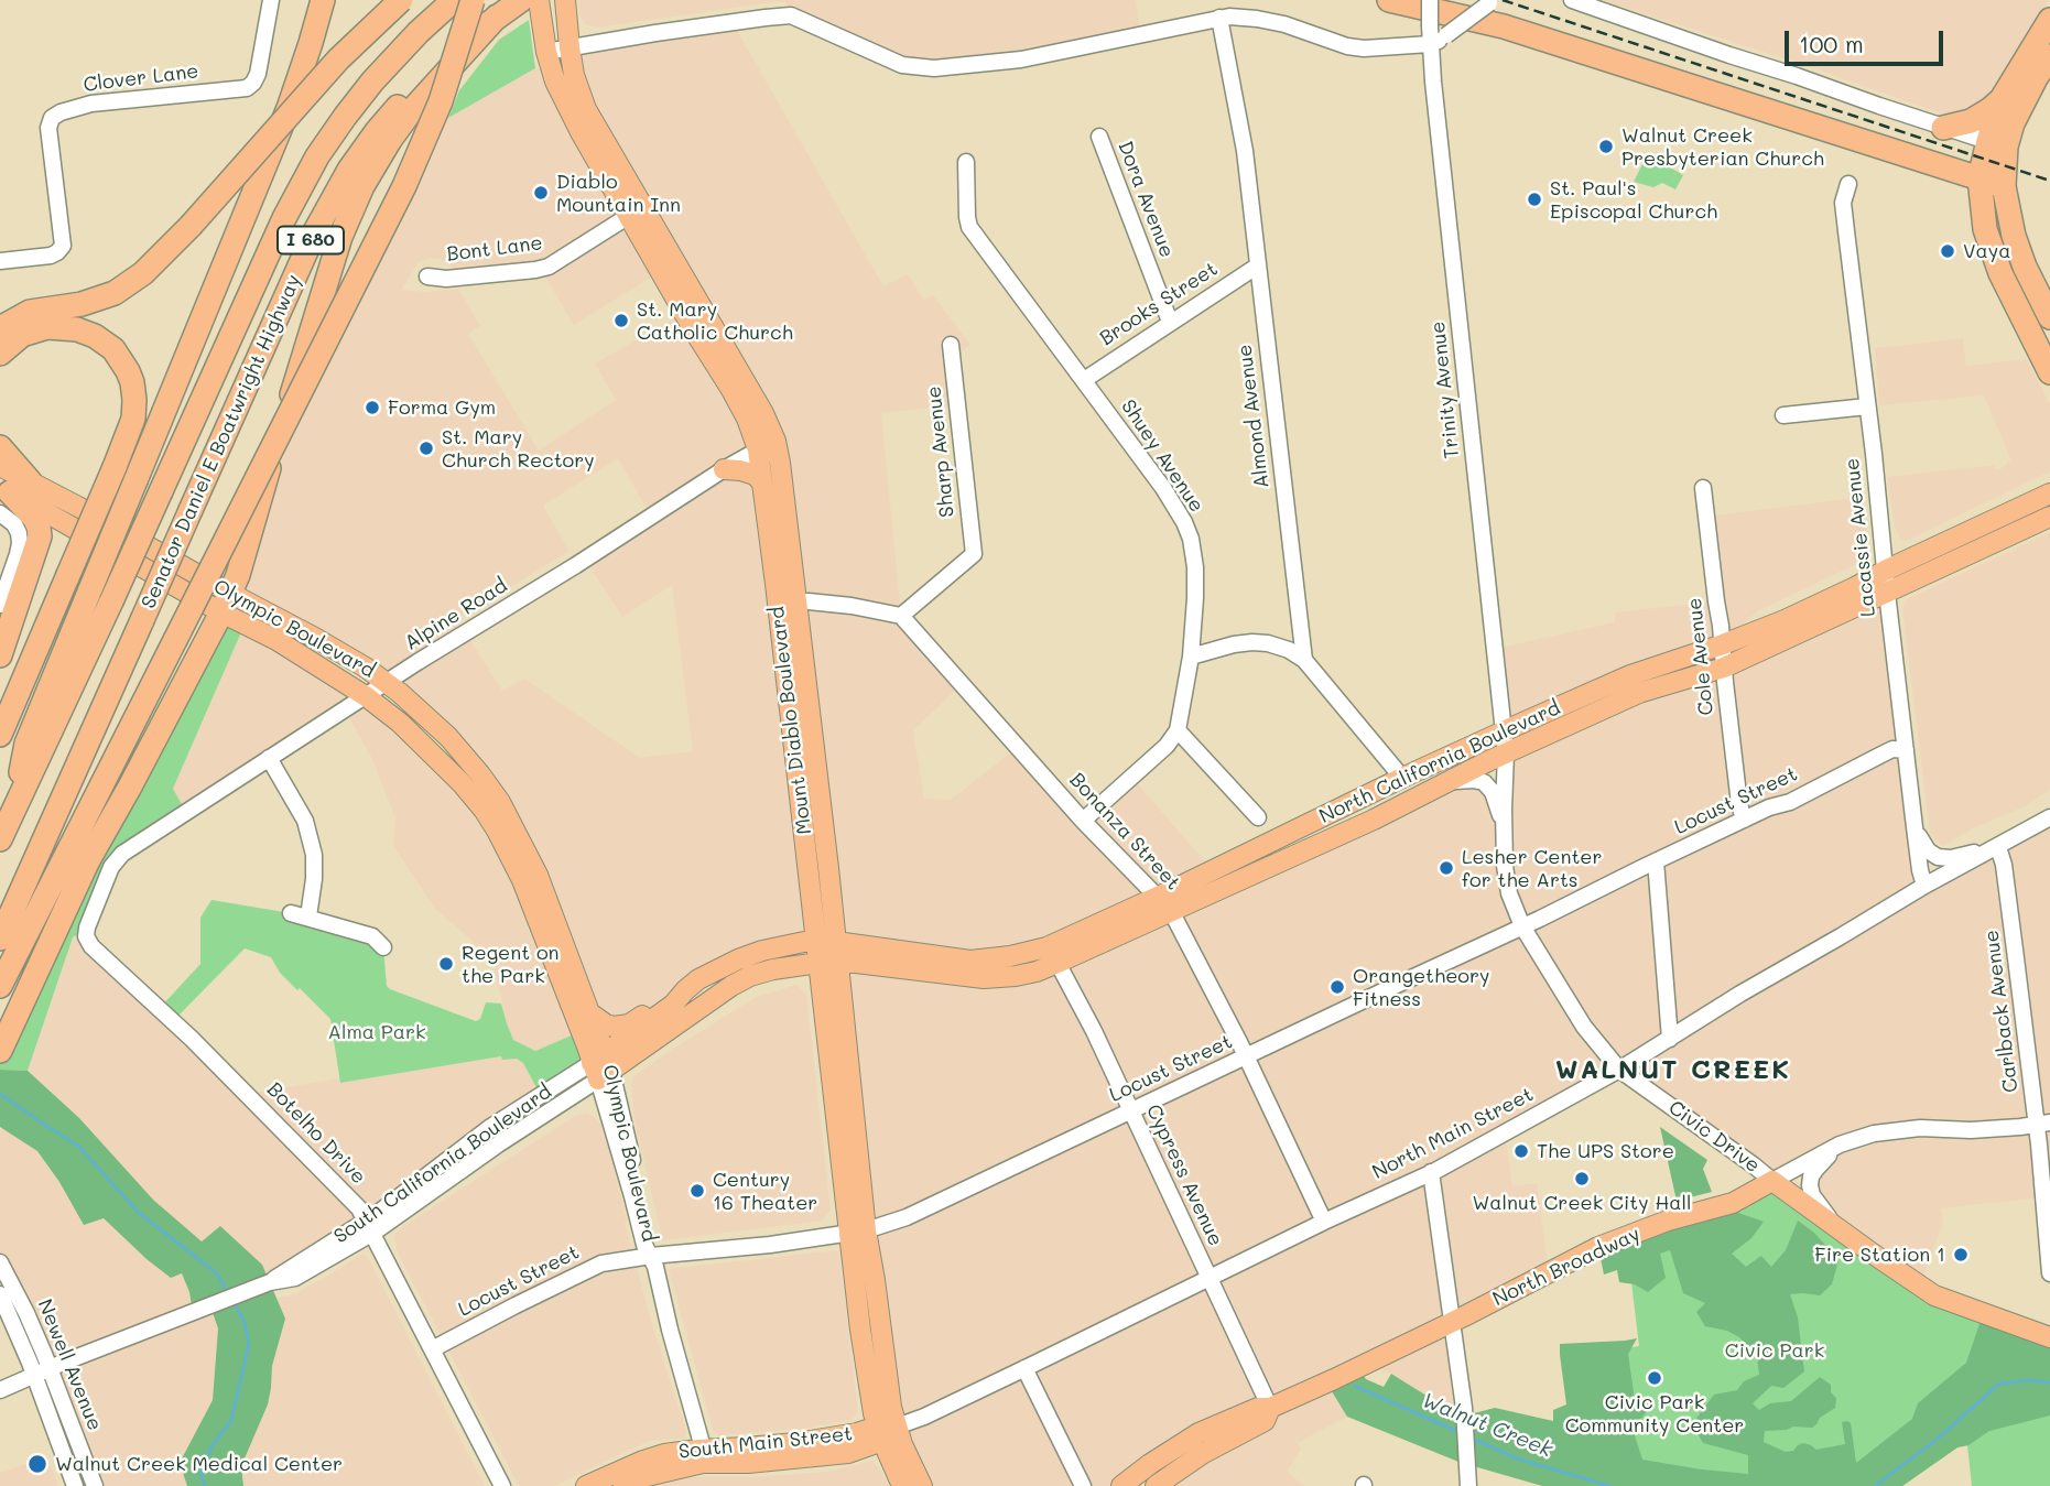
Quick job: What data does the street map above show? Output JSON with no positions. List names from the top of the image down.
{
  "streets": {
    "highway": ["I 680", "Senator Daniel E Boatwright Highway"],
    "main road": [
      "Olympic Boulevard",
      "Mount Diablo Boulevard",
      "North California Boulevard",
      "Civic Drive",
      "South California Boulevard",
      "North Broadway",
      "South Main Street"
    ],
    "street": [
      "Clover Lane",
      "Dora Avenue",
      "Bont Lane",
      "Brooks Street",
      "Trinity Avenue",
      "Almond Avenue",
      "Sharp Avenue",
      "Shuey Avenue",
      "Lacassie Avenue",
      "Alpine Road",
      "Cole Avenue",
      "Locust Street",
      "Bonanza Street",
      "Carlback Avenue",
      "Botelho Drive",
      "North Main Street",
      "Cypress Avenue",
      "Newell Avenue"
    ]
  },
  "crossings": [
    ["Dora Avenue", "Brooks Street"],
    ["Bont Lane", "Mount Diablo Boulevard"],
    ["Brooks Street", "Almond Avenue"],
    ["Brooks Street", "Shuey Avenue"],
    ["Trinity Avenue", "North California Boulevard"],
    ["Trinity Avenue", "Civic Drive"],
    ["Sharp Avenue", "Bonanza Street"],
    ["Lacassie Avenue", "North California Boulevard"],
    ["Lacassie Avenue", "Locust Street"],
    ["Lacassie Avenue", "North Main Street"],
    ["Alpine Road", "Olympic Boulevard"],
    ["Alpine Road", "Mount Diablo Boulevard"],
    ["Alpine Road", "Botelho Drive"],
    ["Olympic Boulevard", "Locust Street"],
    ["Olympic Boulevard", "South California Boulevard"],
    ["Olympic Boulevard", "South Main Street"],
    ["Cole Avenue", "North California Boulevard"],
    ["Cole Avenue", "Locust Street"],
    ["Mount Diablo Boulevard", "North California Boulevard"],
    ["Mount Diablo Boulevard", "Locust Street"],
    ["Mount Diablo Boulevard", "North Main Street"],
    ["Mount Diablo Boulevard", "South California Boulevard"],
    ["Mount Diablo Boulevard", "South Main Street"],
    ["North California Boulevard", "Bonanza Street"],
    ["North California Boulevard", "Civic Drive"],
    ["North California Boulevard", "South California Boulevard"],
    ["North California Boulevard", "Cypress Avenue"],
    ["Locust Street", "Bonanza Street"],
    ["Locust Street", "Botelho Drive"],
    ["Locust Street", "Civic Drive"],
    ["Locust Street", "Cypress Avenue"],
    ["Bonanza Street", "North Main Street"],
    ["Carlback Avenue", "North Main Street"],
    ["Carlback Avenue", "North Broadway"],
    ["Botelho Drive", "South California Boulevard"],
    ["North Main Street", "Civic Drive"],
    ["North Main Street", "Cypress Avenue"],
    ["North Main Street", "South Main Street"],
    ["Civic Drive", "North Broadway"],
    ["South California Boulevard", "Newell Avenue"],
    ["Cypress Avenue", "North Broadway"]
  ],
  "districts": ["WALNUT CREEK"],
  "water": ["Walnut Creek"],
  "parks": ["Alma Park", "Civic Park"],
  "places": [
    "Walnut Creek Presbyterian Church",
    "Diablo Mountain Inn",
    "St. Paul's Episcopal Church",
    "Vaya",
    "St. Mary Catholic Church",
    "Forma Gym",
    "St. Mary Church Rectory",
    "Lesher Center for the Arts",
    "Regent on the Park",
    "Orangetheory Fitness",
    "The UPS Store",
    "Walnut Creek City Hall",
    "Century 16 Theater",
    "Fire Station 1",
    "Civic Park Community Center",
    "Walnut Creek Medical Center"
  ],
  "scale_bar": "100 m"
}
